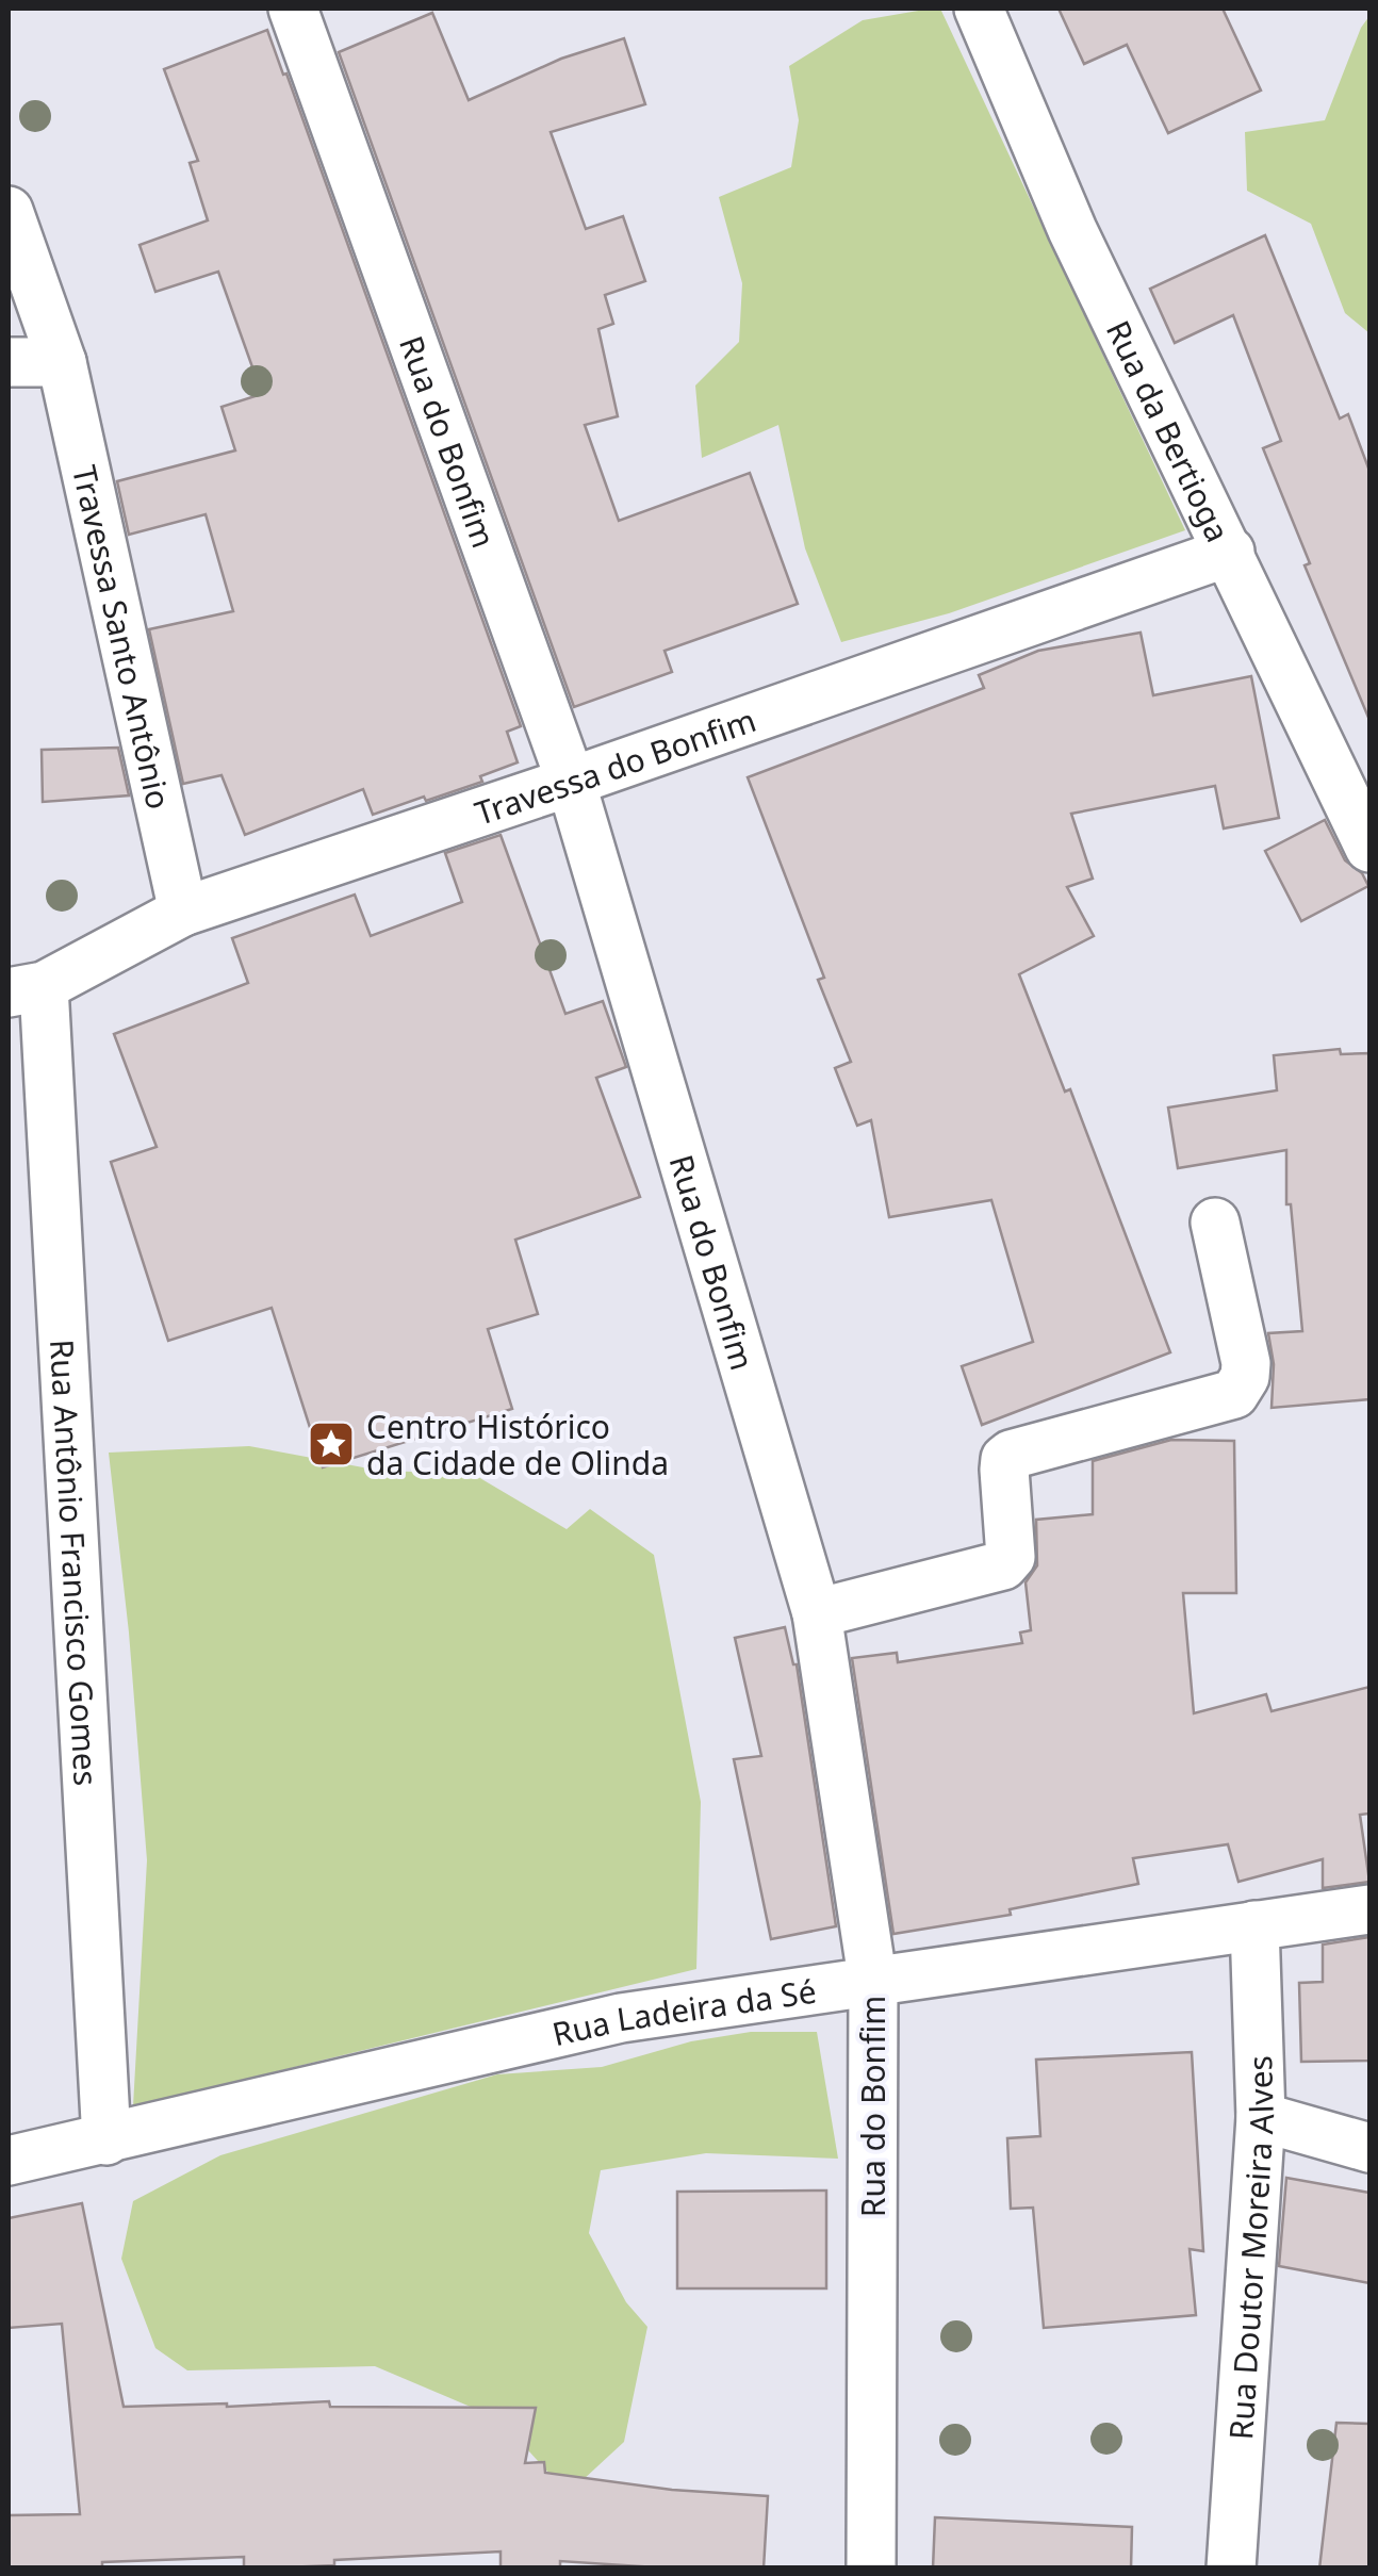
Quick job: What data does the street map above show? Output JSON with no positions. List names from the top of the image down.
{
  "streets": {
    "street": [
      "Rua da Bertioga",
      "Rua do Bonfim",
      "Travessa Santo Antônio",
      "Travessa do Bonfim",
      "Rua Antônio Francisco Gomes",
      "Rua Ladeira da Sé",
      "Rua Doutor Moreira Alves"
    ]
  },
  "crossings": [
    ["Rua da Bertioga", "Travessa do Bonfim"],
    ["Rua do Bonfim", "Travessa do Bonfim"],
    ["Rua do Bonfim", "Rua Ladeira da Sé"],
    ["Travessa Santo Antônio", "Travessa do Bonfim"],
    ["Travessa do Bonfim", "Rua Antônio Francisco Gomes"],
    ["Rua Antônio Francisco Gomes", "Rua Ladeira da Sé"],
    ["Rua Ladeira da Sé", "Rua Doutor Moreira Alves"]
  ],
  "places": {
    "place": ["Centro Histórico da Cidade de Olinda"]
  }
}
